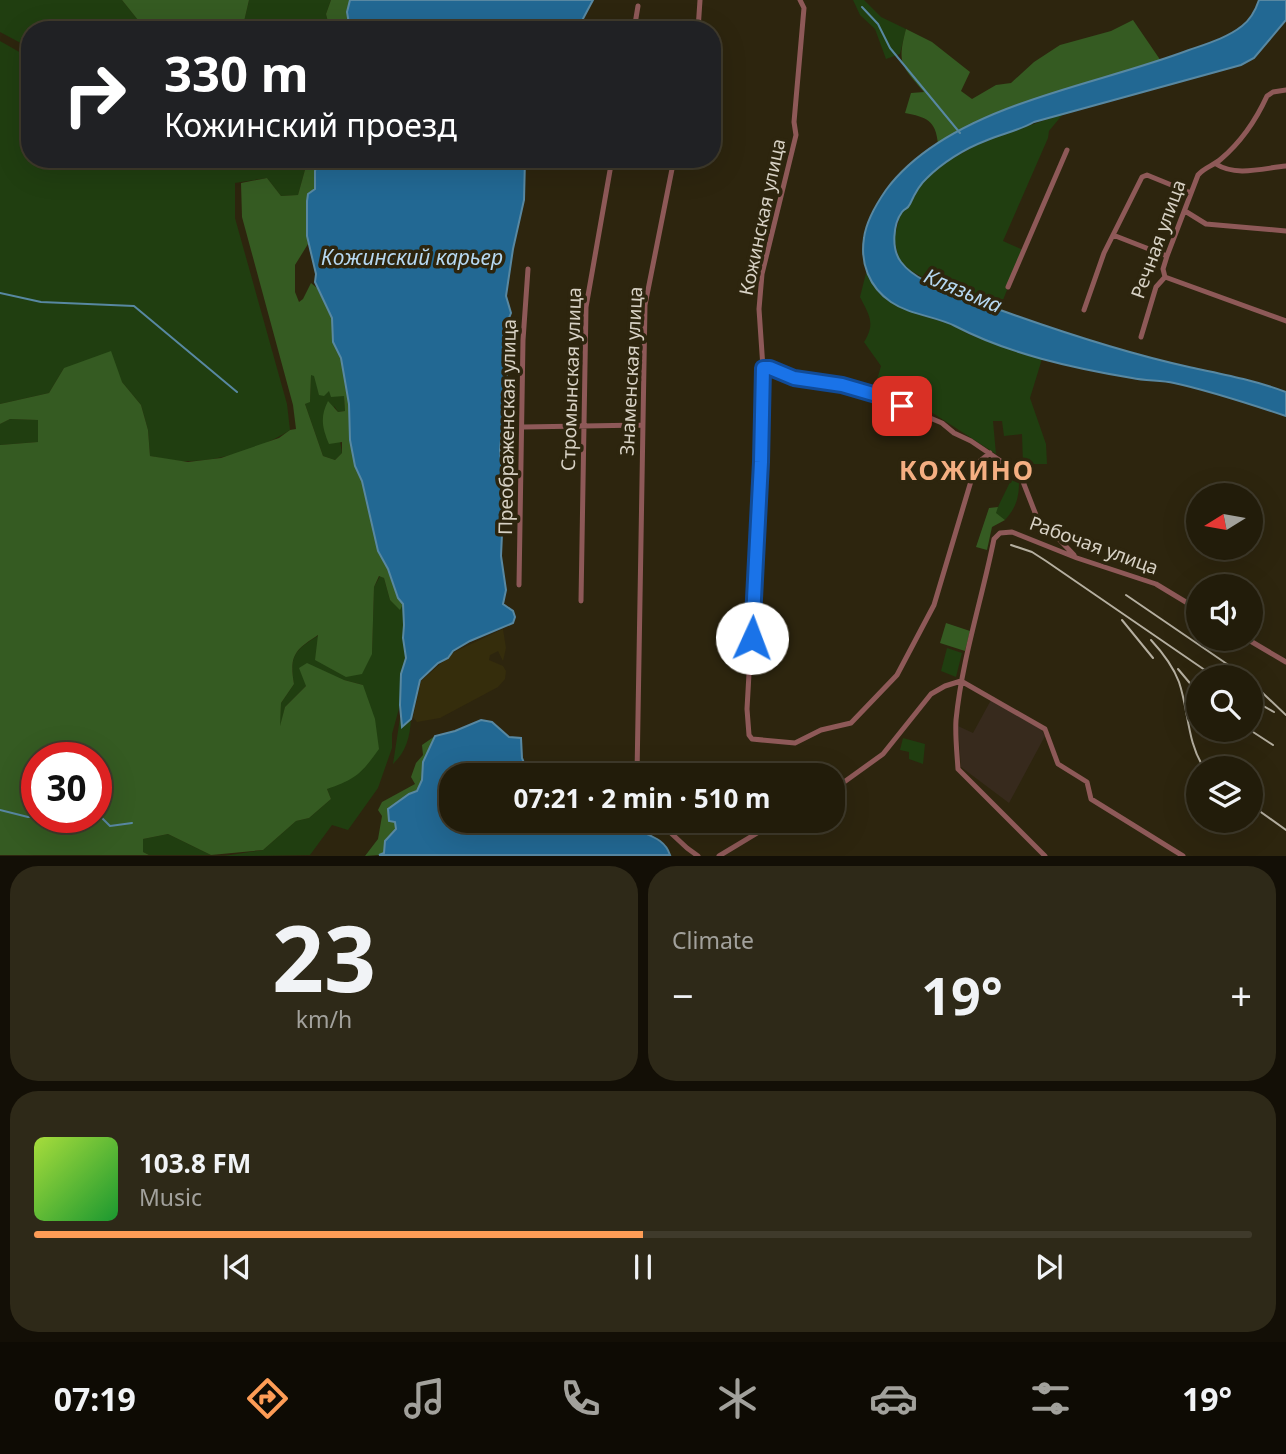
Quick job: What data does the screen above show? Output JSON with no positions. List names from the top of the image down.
{
  "streets": {
    "street": [
      "Кожинская улица",
      "Речная улица",
      "Знаменская улица",
      "Стромынская улица",
      "Преображенская улица",
      "Рабочая улица"
    ]
  },
  "districts": ["КОЖИНО"],
  "water": ["Кожинский карьер", "Клязьма"],
  "north": "left",
  "page": {
    "turn": ["330 m", "Кожинский проезд"],
    "limit": "30",
    "trip": "07:21 · 2 min · 510 m",
    "tile": [
      ["23", "km/h"],
      "Climate"
    ],
    "heat": ["−", "19°", "+"],
    "song": ["103.8 FM", "Music"],
    "tabs": ["07:19", "19°"]
  }
}
